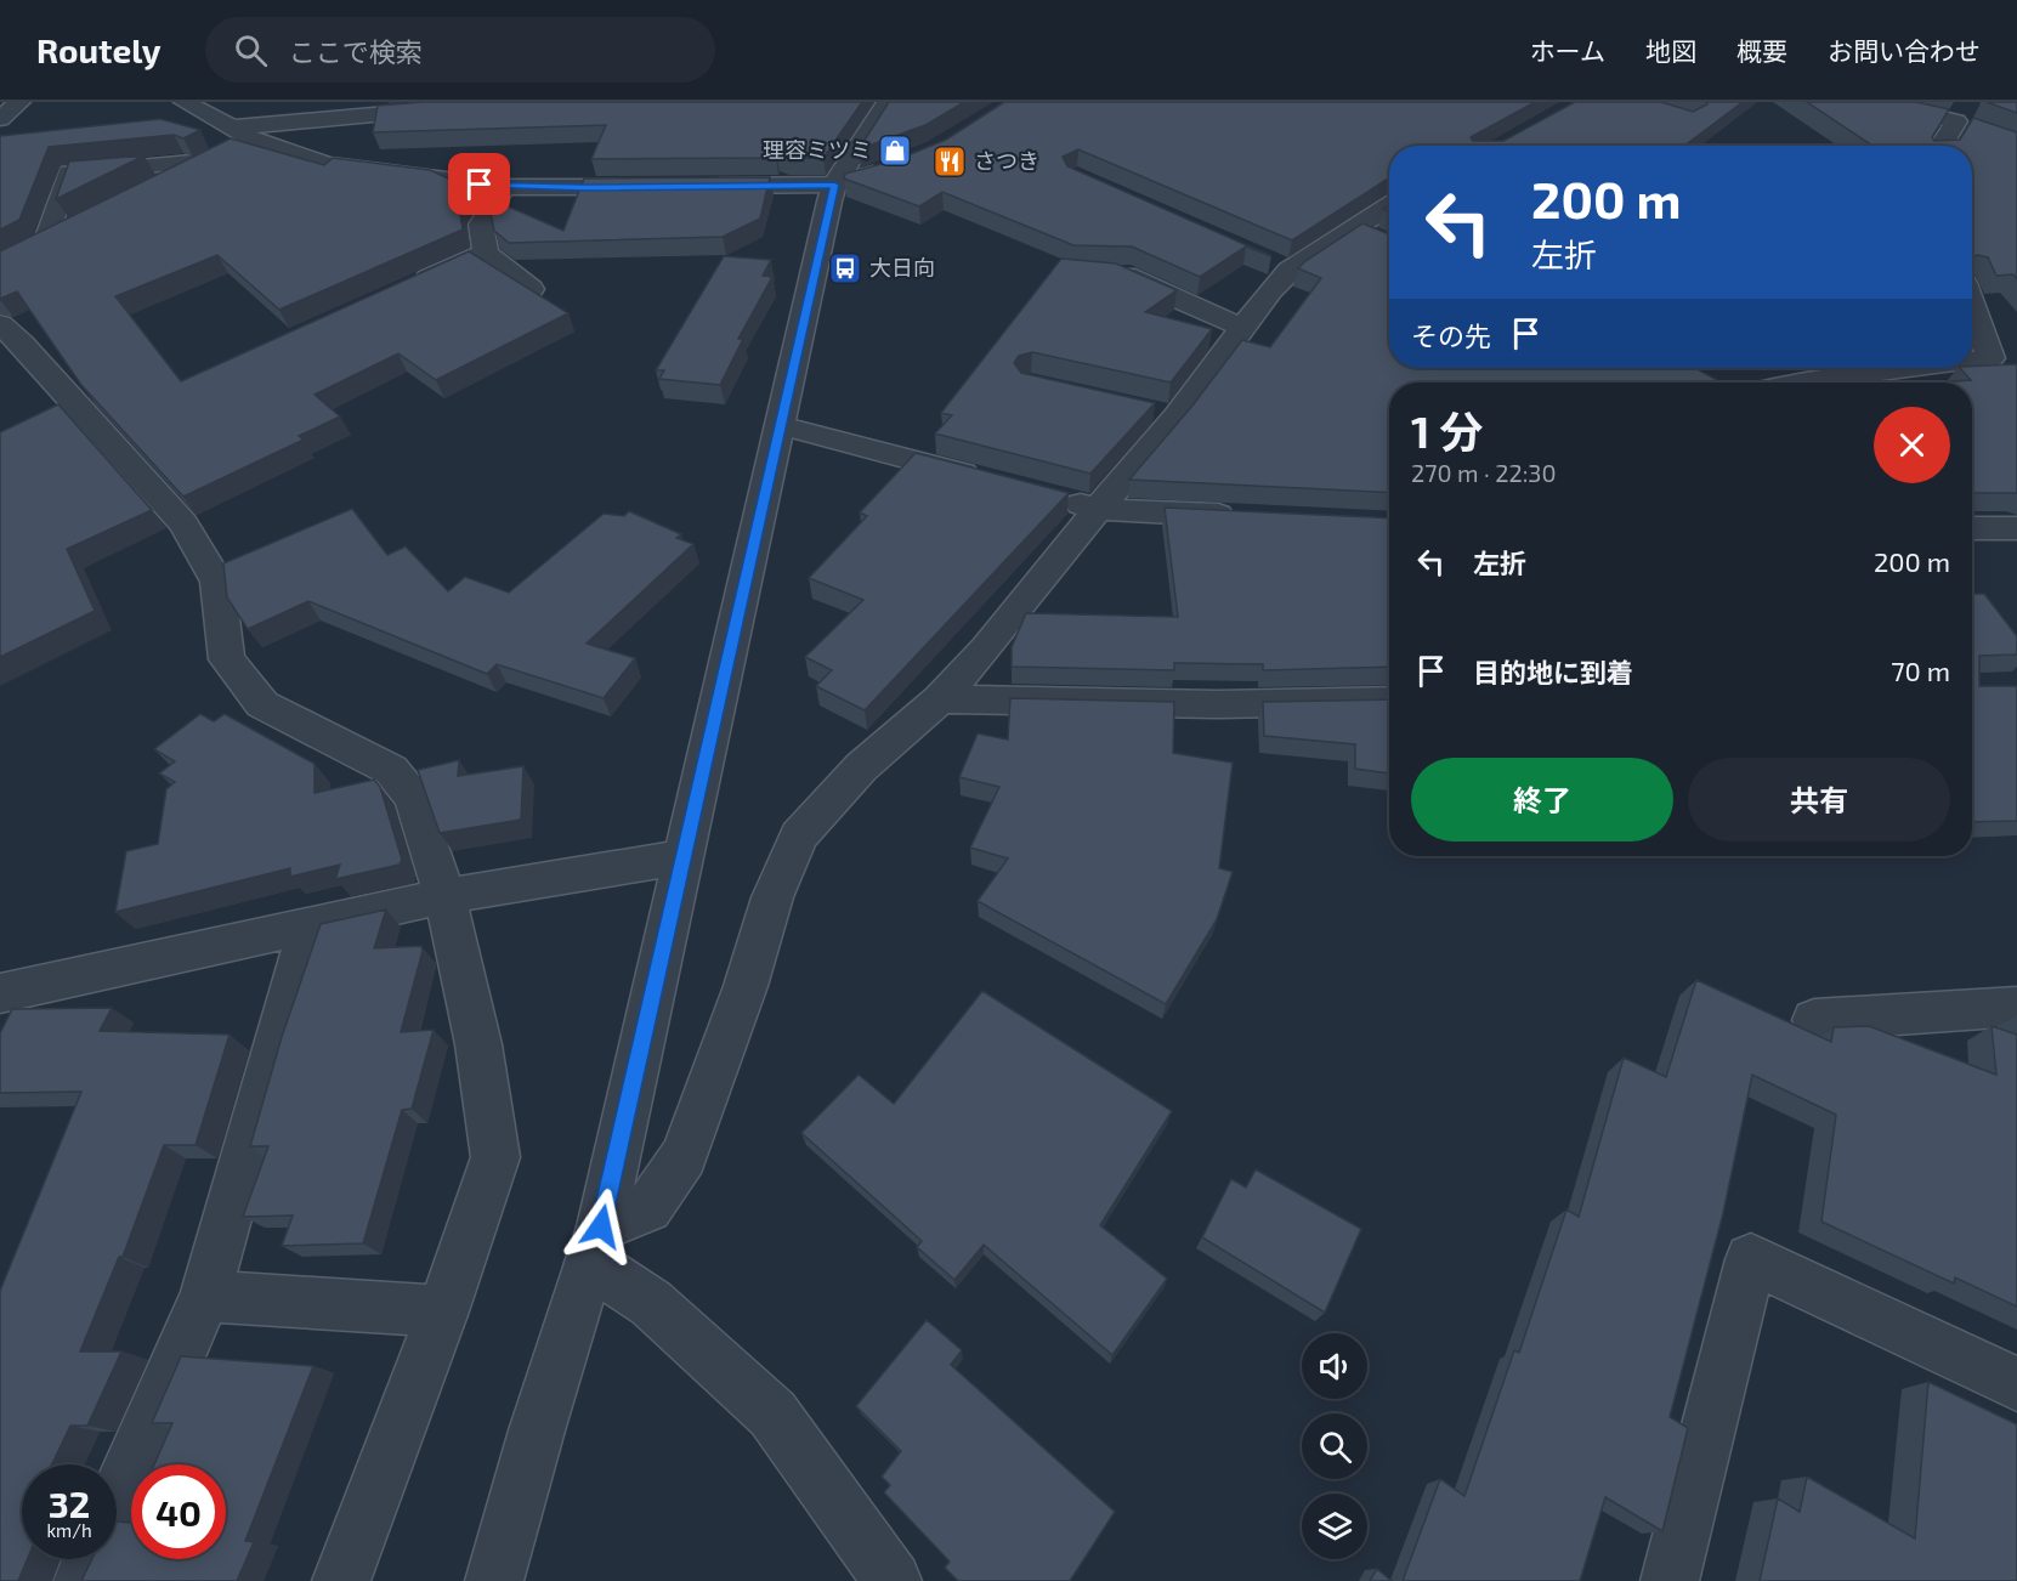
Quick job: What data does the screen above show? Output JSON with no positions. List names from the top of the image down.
{
  "places": {
    "shop": ["理容ミツミ"],
    "restaurant": ["さつき"],
    "bus stop": ["大日向"]
  },
  "page": {
    "header": "Routely",
    "search": "ここで検索",
    "nav": [
      "ホーム",
      "地図",
      "概要",
      "お問い合わせ"
    ],
    "turn": ["200 m", "左折"],
    "then": "その先",
    "heading": ["1 分", "270 m · 22:30"],
    "list": [
      {
        "name": "左折",
        "value": "200 m"
      },
      {
        "name": "目的地に到着",
        "value": "70 m"
      }
    ],
    "buttons": ["終了", "共有"],
    "speed": "32 km/h",
    "limit": "40"
  }
}
